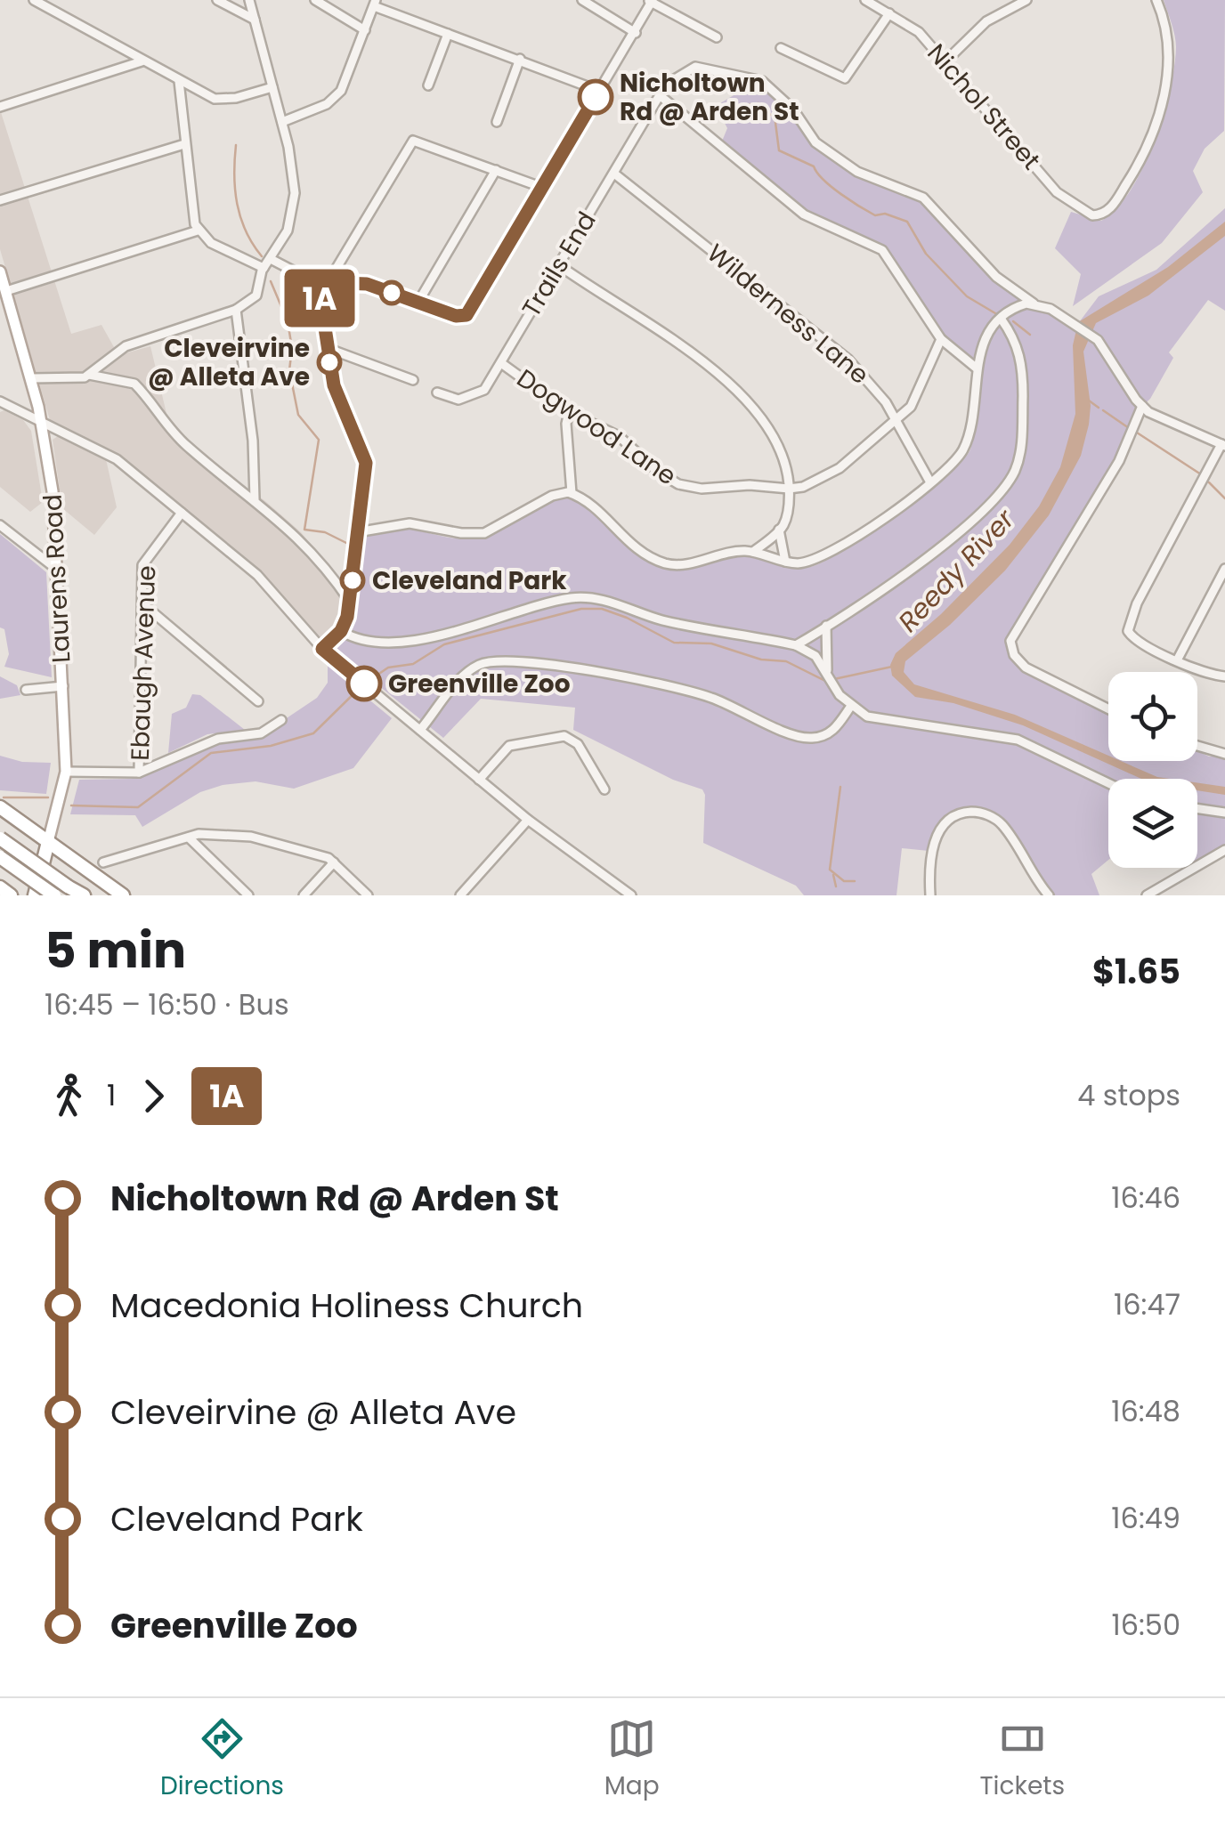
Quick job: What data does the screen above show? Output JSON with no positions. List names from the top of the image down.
{
  "streets": {
    "highway": ["Laurens Road"],
    "street": [
      "Nichol Street",
      "Trails End",
      "Wilderness Lane",
      "Dogwood Lane",
      "Ebaugh Avenue"
    ]
  },
  "crossings": [
    ["Trails End", "Wilderness Lane"],
    ["Trails End", "Dogwood Lane"],
    ["Wilderness Lane", "Dogwood Lane"]
  ],
  "water": ["Reedy River"],
  "places": [
    "Nicholtown Rd @ Arden St",
    "Cleveirvine @ Alleta Ave",
    "Cleveland Park",
    "Greenville Zoo"
  ],
  "lines": ["bus line 1A"],
  "page": {
    "on_map": "1A",
    "heading": ["5 min", "16:45 – 16:50 · Bus", "$1.65"],
    "legs": ["1", "1A", "4 stops"],
    "list": [
      {
        "name": "Nicholtown Rd @ Arden St",
        "value": "16:46"
      },
      {
        "name": "Macedonia Holiness Church",
        "value": "16:47"
      },
      {
        "name": "Cleveirvine @ Alleta Ave",
        "value": "16:48"
      },
      {
        "name": "Cleveland Park",
        "value": "16:49"
      },
      {
        "name": "Greenville Zoo",
        "value": "16:50"
      }
    ],
    "tabs": ["Directions", "Map", "Tickets"]
  }
}
